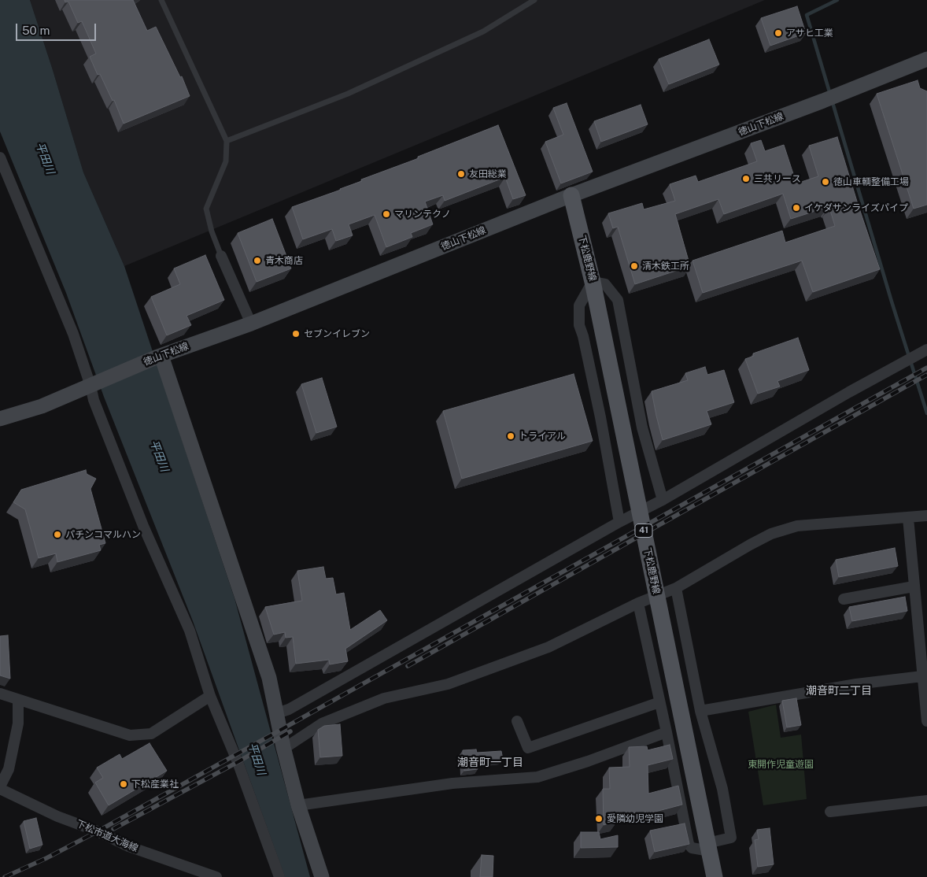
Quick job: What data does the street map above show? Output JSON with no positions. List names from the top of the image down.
{
  "streets": {
    "main road": ["徳山下松線", "下松鹿野線", "41"],
    "street": ["下松市道大海線"]
  },
  "crossings": [
    ["徳山下松線", "下松鹿野線"]
  ],
  "districts": ["潮音町二丁目", "潮音町一丁目"],
  "water": ["平田川"],
  "parks": ["東開作児童遊園"],
  "places": [
    "アサヒ工業",
    "友田総業",
    "三共リース",
    "徳山車輌整備工場",
    "イケダサンライズパイプ",
    "マリンテクノ",
    "青木商店",
    "清木鉄工所",
    "セブンイレブン",
    "トライアル",
    "パチンコマルハン",
    "下松産業社",
    "愛隣幼児学園"
  ],
  "scale_bar": "50 m"
}
